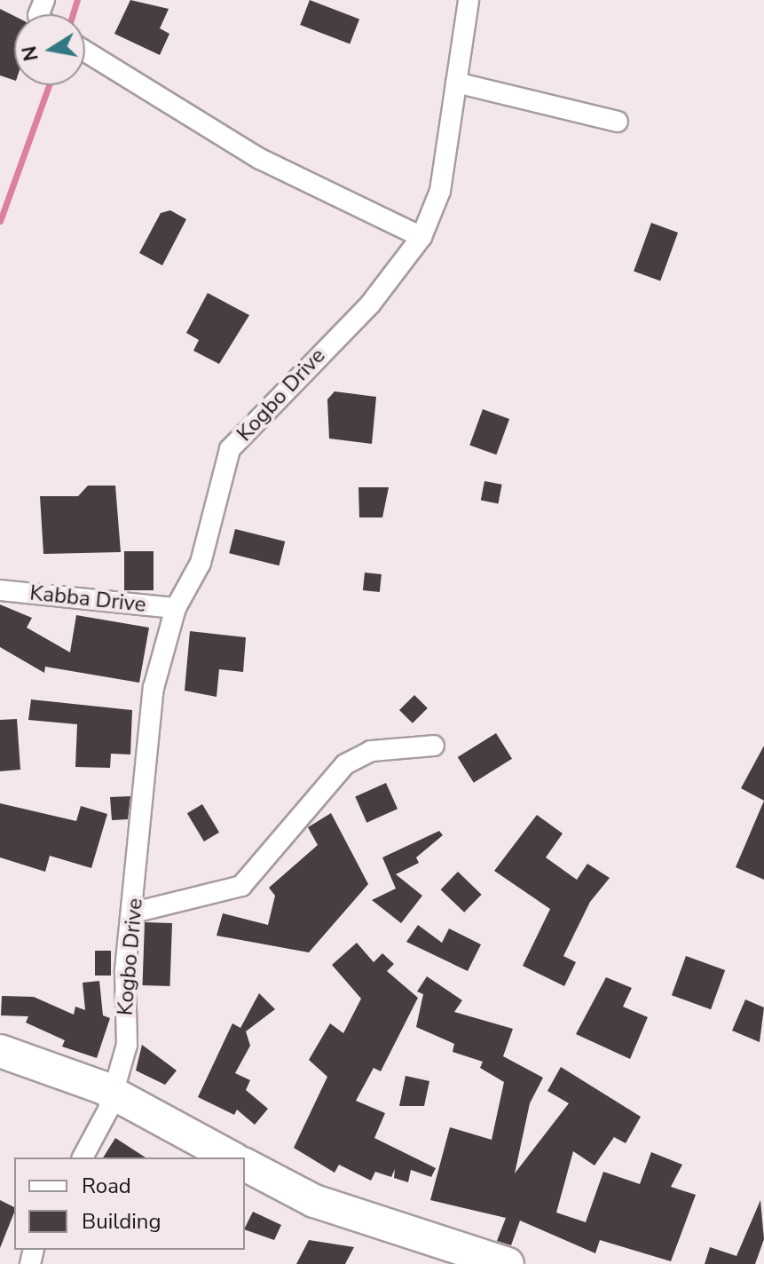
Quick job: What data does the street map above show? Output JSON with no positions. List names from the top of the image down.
{
  "streets": {
    "street": ["Kogbo Drive", "Kabba Drive"]
  },
  "crossings": [
    ["Kogbo Drive", "Kabba Drive"]
  ],
  "legend": ["Road", "Building"],
  "north": "left"
}
